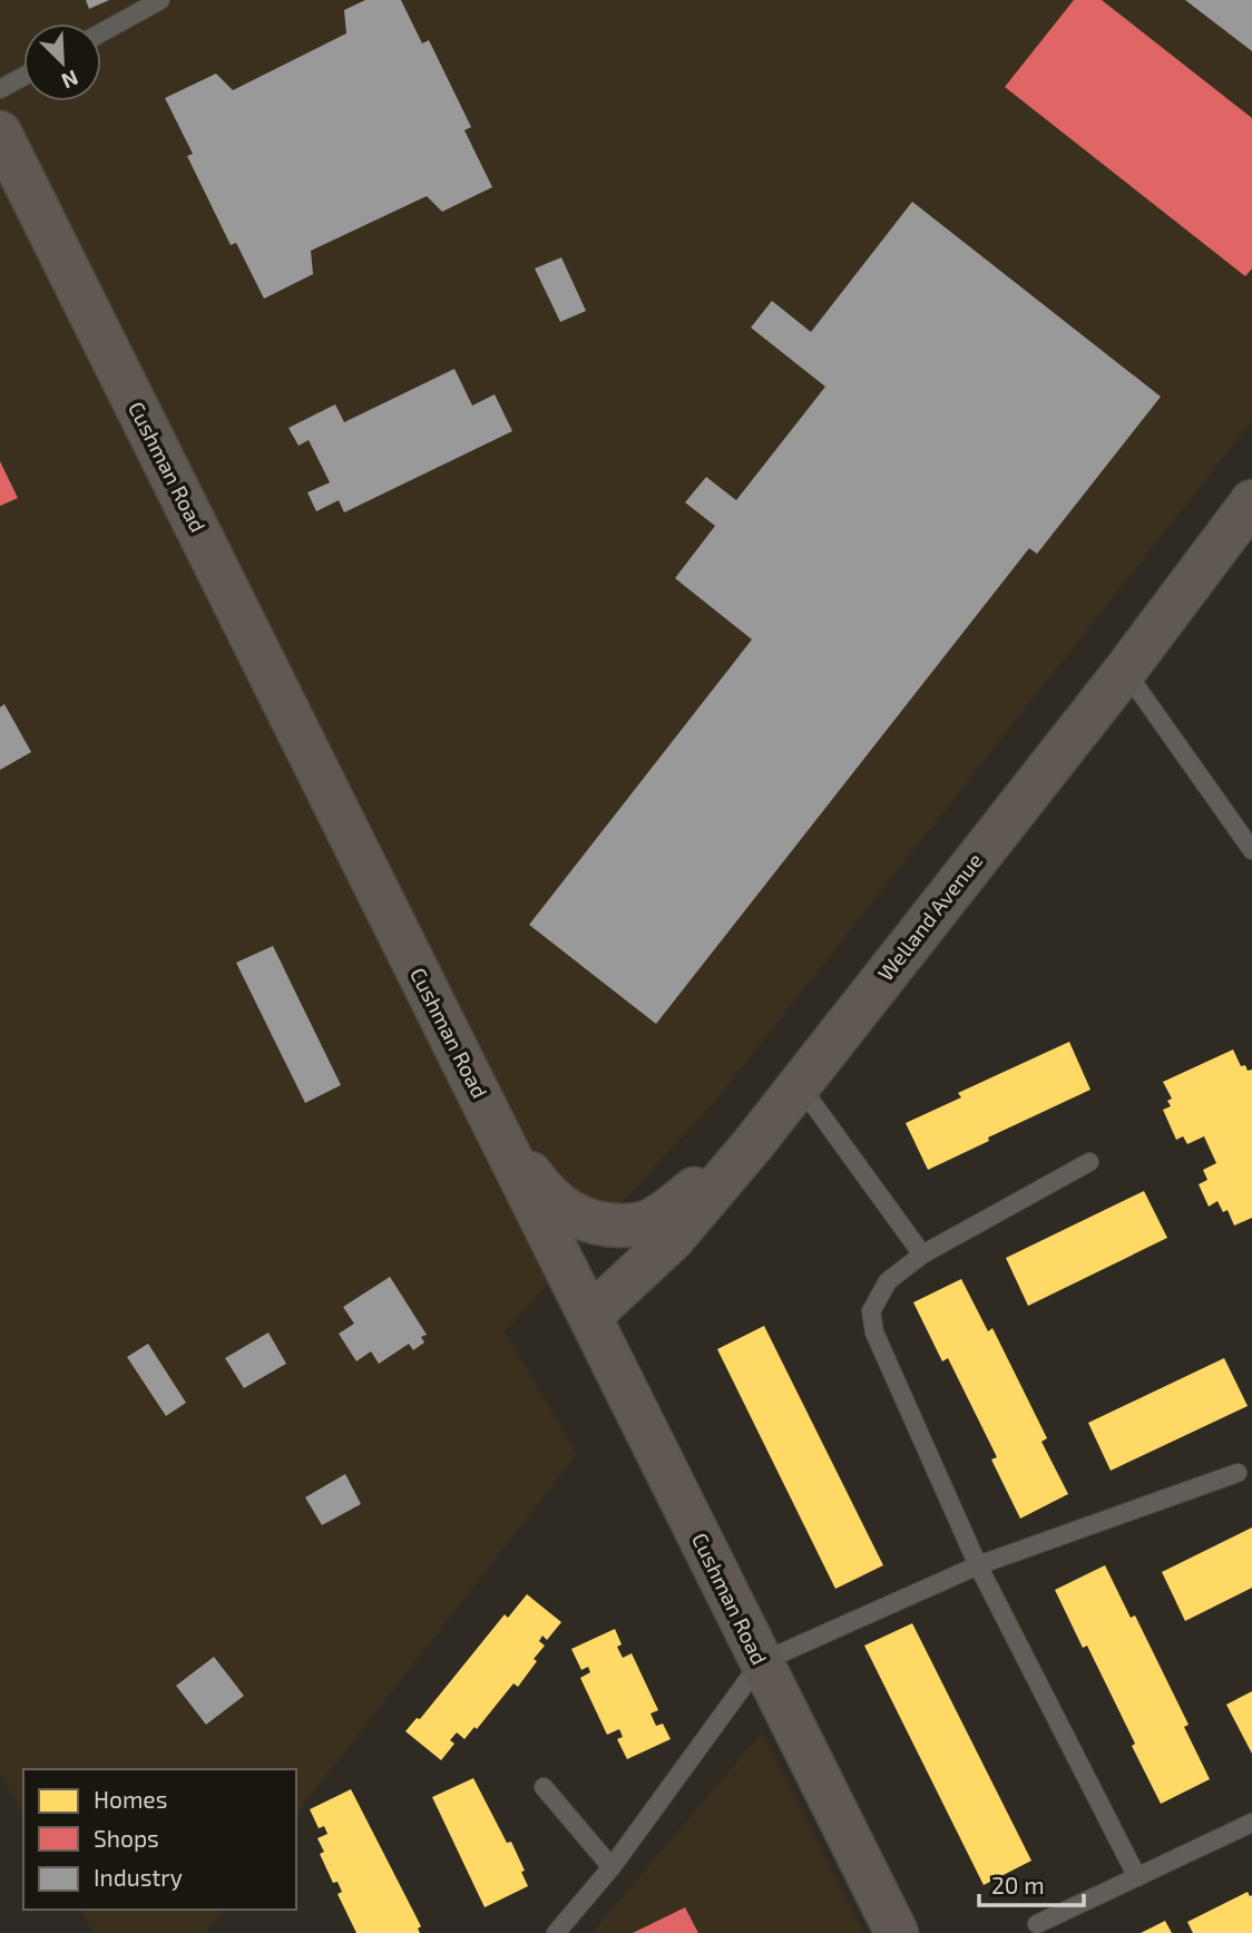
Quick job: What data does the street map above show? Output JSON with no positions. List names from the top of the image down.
{
  "streets": {
    "street": ["Cushman Road", "Welland Avenue"]
  },
  "crossings": [
    ["Cushman Road", "Welland Avenue"]
  ],
  "legend": ["Homes", "Shops", "Industry"],
  "scale_bar": "20 m",
  "north": "bottom right"
}
